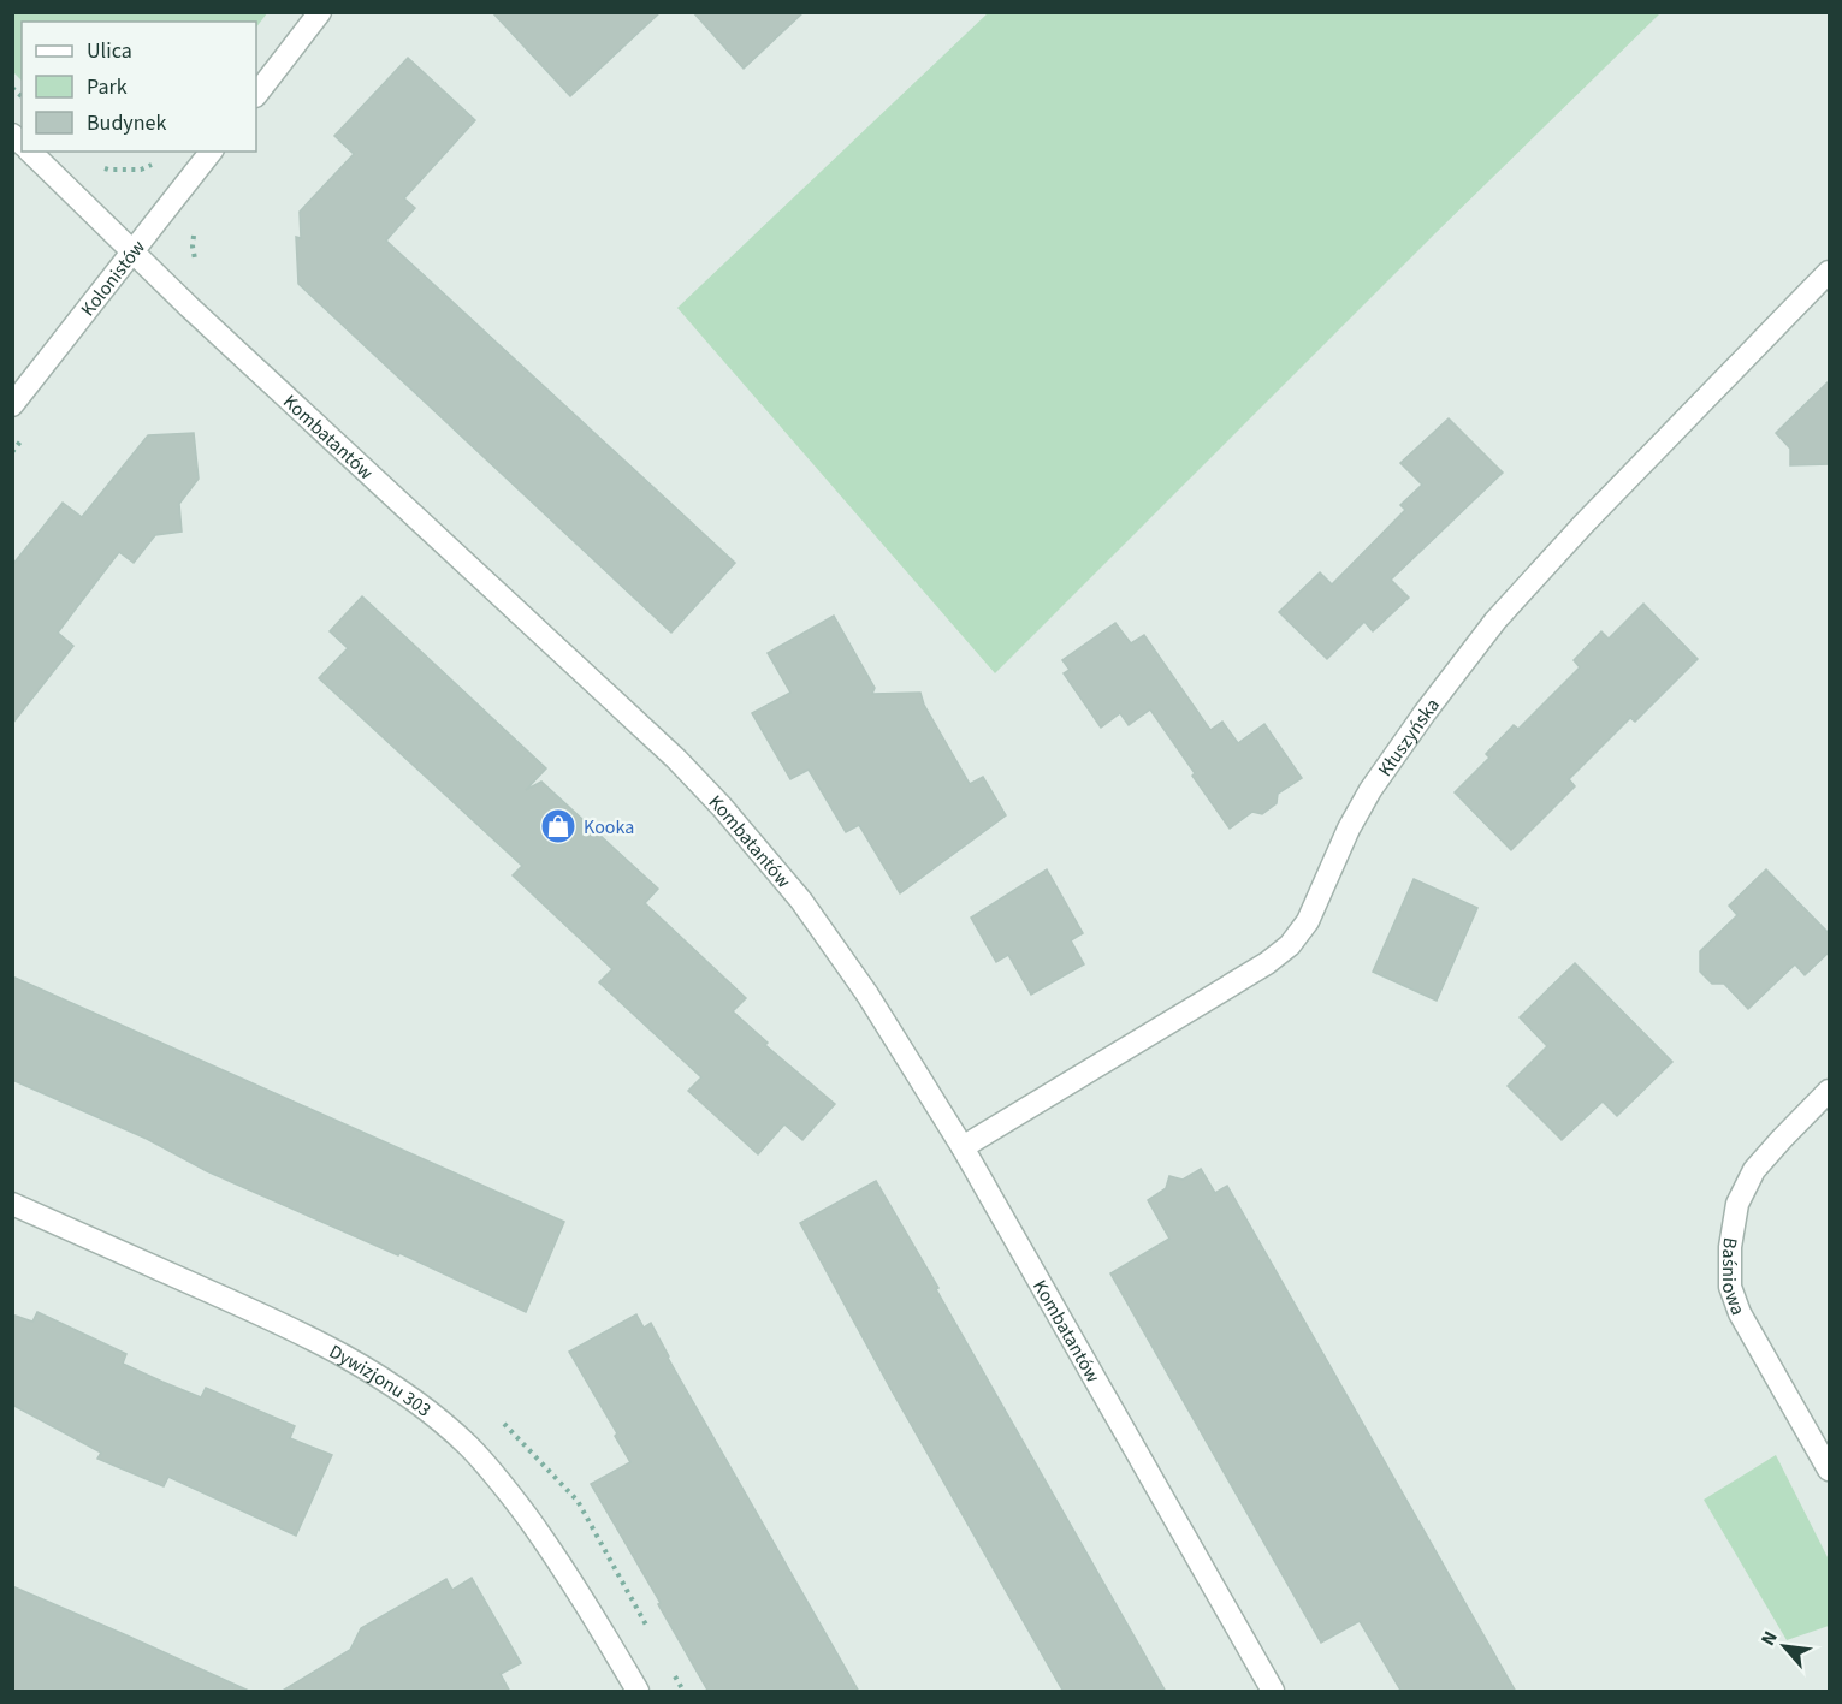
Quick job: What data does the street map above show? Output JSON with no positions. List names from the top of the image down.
{
  "streets": {
    "street": [
      "Kolonistów",
      "Kombatantów",
      "Kłuszyńska",
      "Baśniowa",
      "Dywizjonu 303"
    ]
  },
  "crossings": [
    ["Kolonistów", "Kombatantów"],
    ["Kombatantów", "Kłuszyńska"]
  ],
  "places": {
    "shop": ["Kooka"]
  },
  "legend": ["Ulica", "Park", "Budynek"],
  "north": "top left"
}
